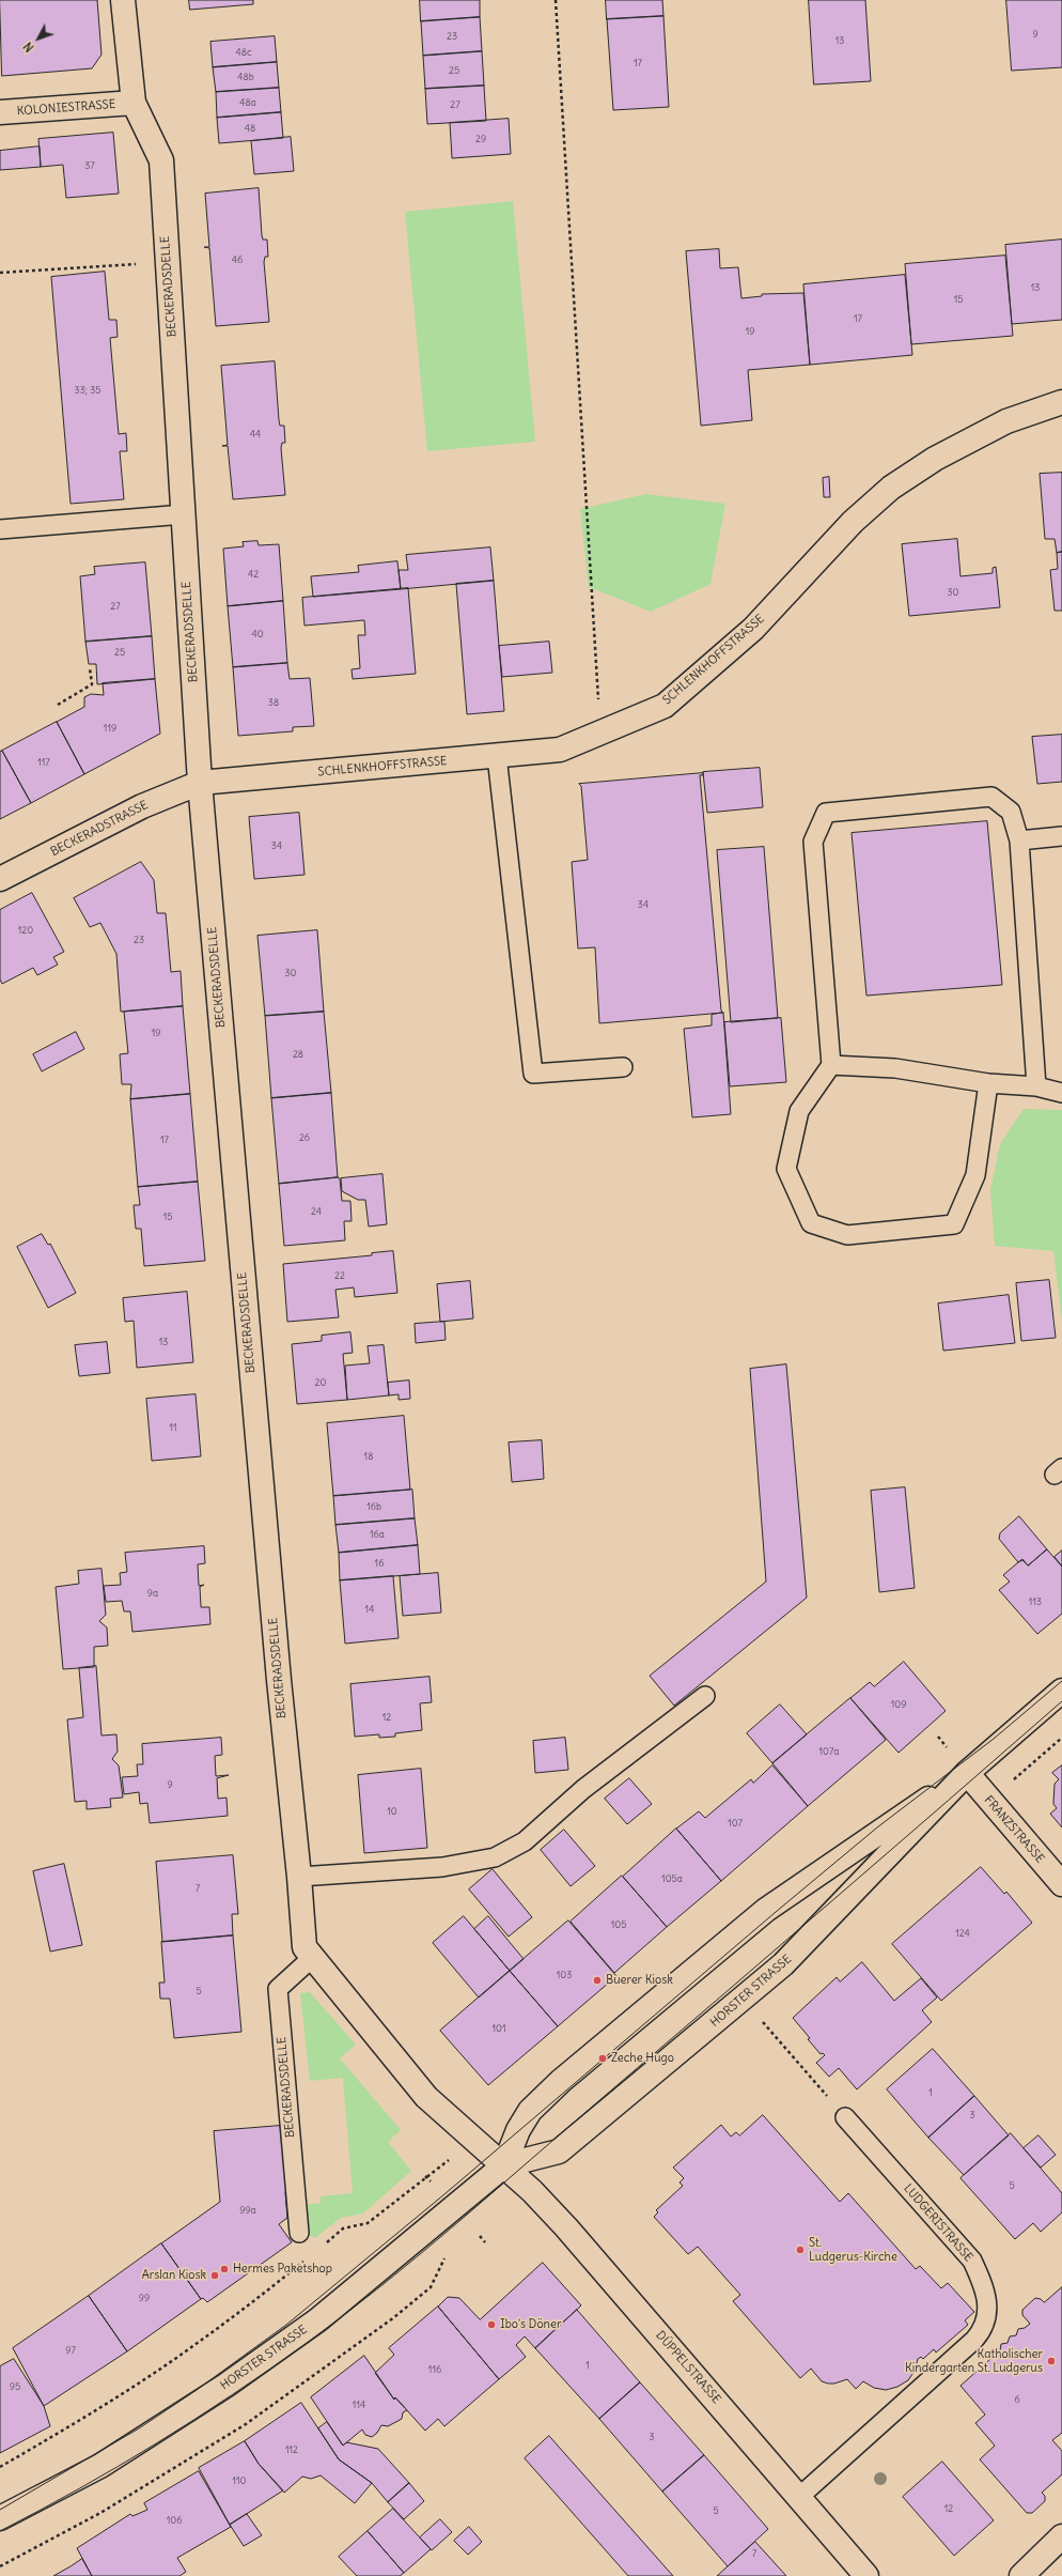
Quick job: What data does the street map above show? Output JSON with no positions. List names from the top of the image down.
{
  "streets": {
    "street": [
      "KOLONIESTRASSE",
      "BECKERADSDELLE",
      "SCHLENKHOFFSTRASSE",
      "BECKERADSTRASSE",
      "FRANZSTRASSE",
      "HORSTER STRASSE",
      "DÜPPELSTRASSE"
    ],
    "lane": ["LUDGERISTRASSE"]
  },
  "crossings": [
    ["KOLONIESTRASSE", "BECKERADSDELLE"],
    ["BECKERADSDELLE", "SCHLENKHOFFSTRASSE"],
    ["BECKERADSDELLE", "BECKERADSTRASSE"],
    ["BECKERADSDELLE", "HORSTER STRASSE"],
    ["BECKERADSDELLE", "DÜPPELSTRASSE"],
    ["SCHLENKHOFFSTRASSE", "BECKERADSTRASSE"],
    ["FRANZSTRASSE", "HORSTER STRASSE"],
    ["HORSTER STRASSE", "DÜPPELSTRASSE"],
    ["LUDGERISTRASSE", "DÜPPELSTRASSE"]
  ],
  "places": [
    "Buerer Kiosk",
    "Zeche Hugo",
    "St. Ludgerus-Kirche",
    "Hermes Paketshop",
    "Arslan Kiosk",
    "Ibo's Döner",
    "Katholischer Kindergarten St. Ludgerus"
  ],
  "house_numbers": [
    "9",
    "23",
    "13",
    "48c",
    "17",
    "25",
    "48b",
    "48a",
    "27",
    "48",
    "29",
    "37",
    "46",
    "13",
    "15",
    "17",
    "19",
    "33; 35",
    "44",
    "42",
    "30",
    "27",
    "40",
    "25",
    "38",
    "119",
    "117",
    "34",
    "34",
    "120",
    "23",
    "30",
    "19",
    "28",
    "26",
    "17",
    "24",
    "15",
    "22",
    "13",
    "20",
    "11",
    "18",
    "16b",
    "16a",
    "16",
    "9a",
    "113",
    "14",
    "109",
    "12",
    "107a",
    "9",
    "10",
    "107",
    "105a",
    "7",
    "105",
    "124",
    "103",
    "5",
    "101",
    "1",
    "3",
    "5",
    "99a",
    "99",
    "97",
    "1",
    "116",
    "95",
    "6",
    "114",
    "3",
    "112",
    "110",
    "12",
    "5",
    "106",
    "7"
  ],
  "north": "bottom left"
}
